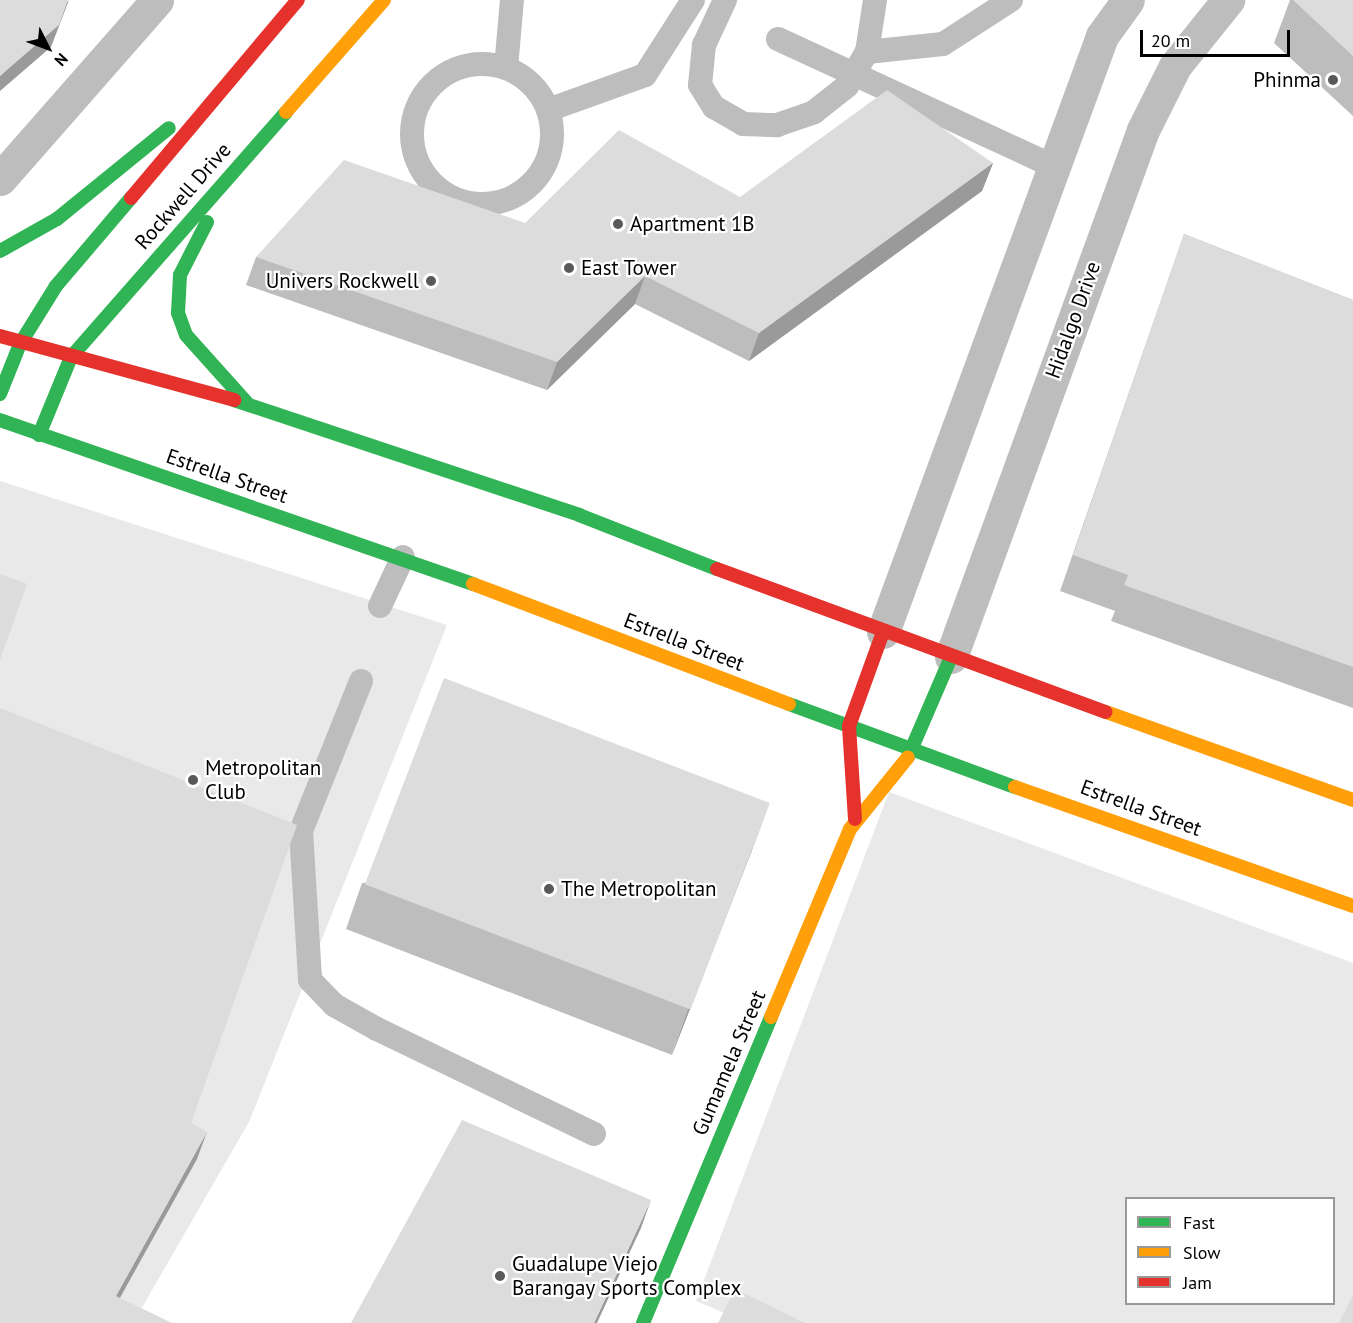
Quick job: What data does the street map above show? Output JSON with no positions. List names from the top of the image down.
{
  "streets": {
    "main road": ["Rockwell Drive", "Estrella Street", "Gumamela Street"],
    "street": ["Hidalgo Drive"]
  },
  "crossings": [
    ["Rockwell Drive", "Estrella Street"],
    ["Hidalgo Drive", "Gumamela Street"],
    ["Estrella Street", "Gumamela Street"]
  ],
  "places": [
    "Phinma",
    "Apartment 1B",
    "East Tower",
    "Univers Rockwell",
    "Metropolitan Club",
    "The Metropolitan",
    "Guadalupe Viejo Barangay Sports Complex"
  ],
  "legend": ["Fast", "Slow", "Jam"],
  "scale_bar": "20 m",
  "north": "bottom right"
}
